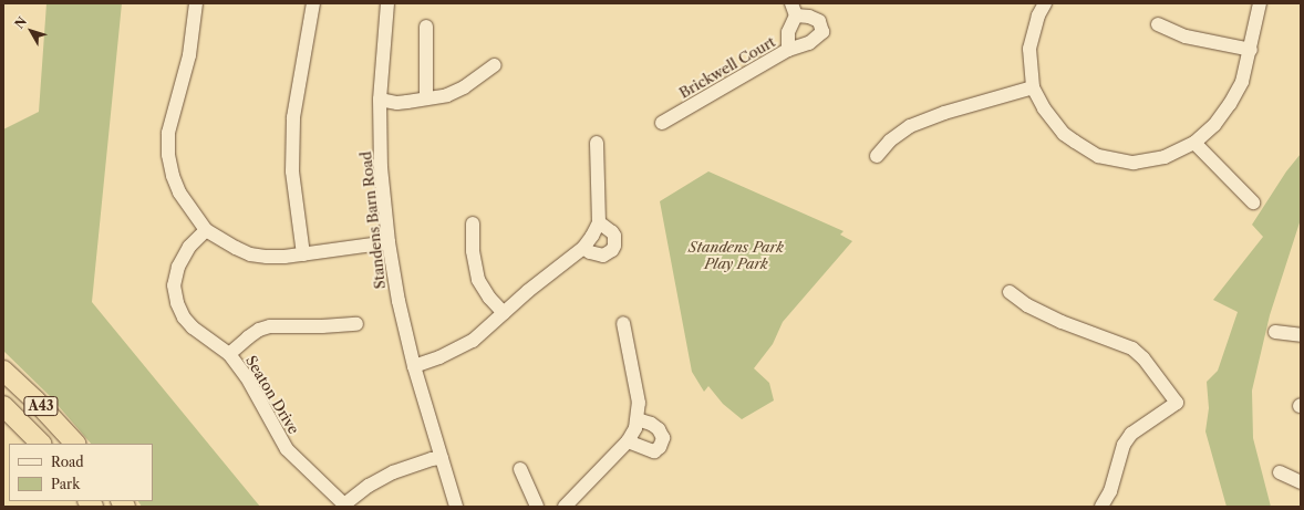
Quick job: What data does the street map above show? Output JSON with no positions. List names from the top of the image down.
{
  "streets": {
    "highway": ["A43"],
    "street": ["Brickwell Court", "Standens Barn Road", "Seaton Drive"]
  },
  "parks": ["Standens Park Play Park"],
  "legend": ["Road", "Park"],
  "north": "top left"
}
